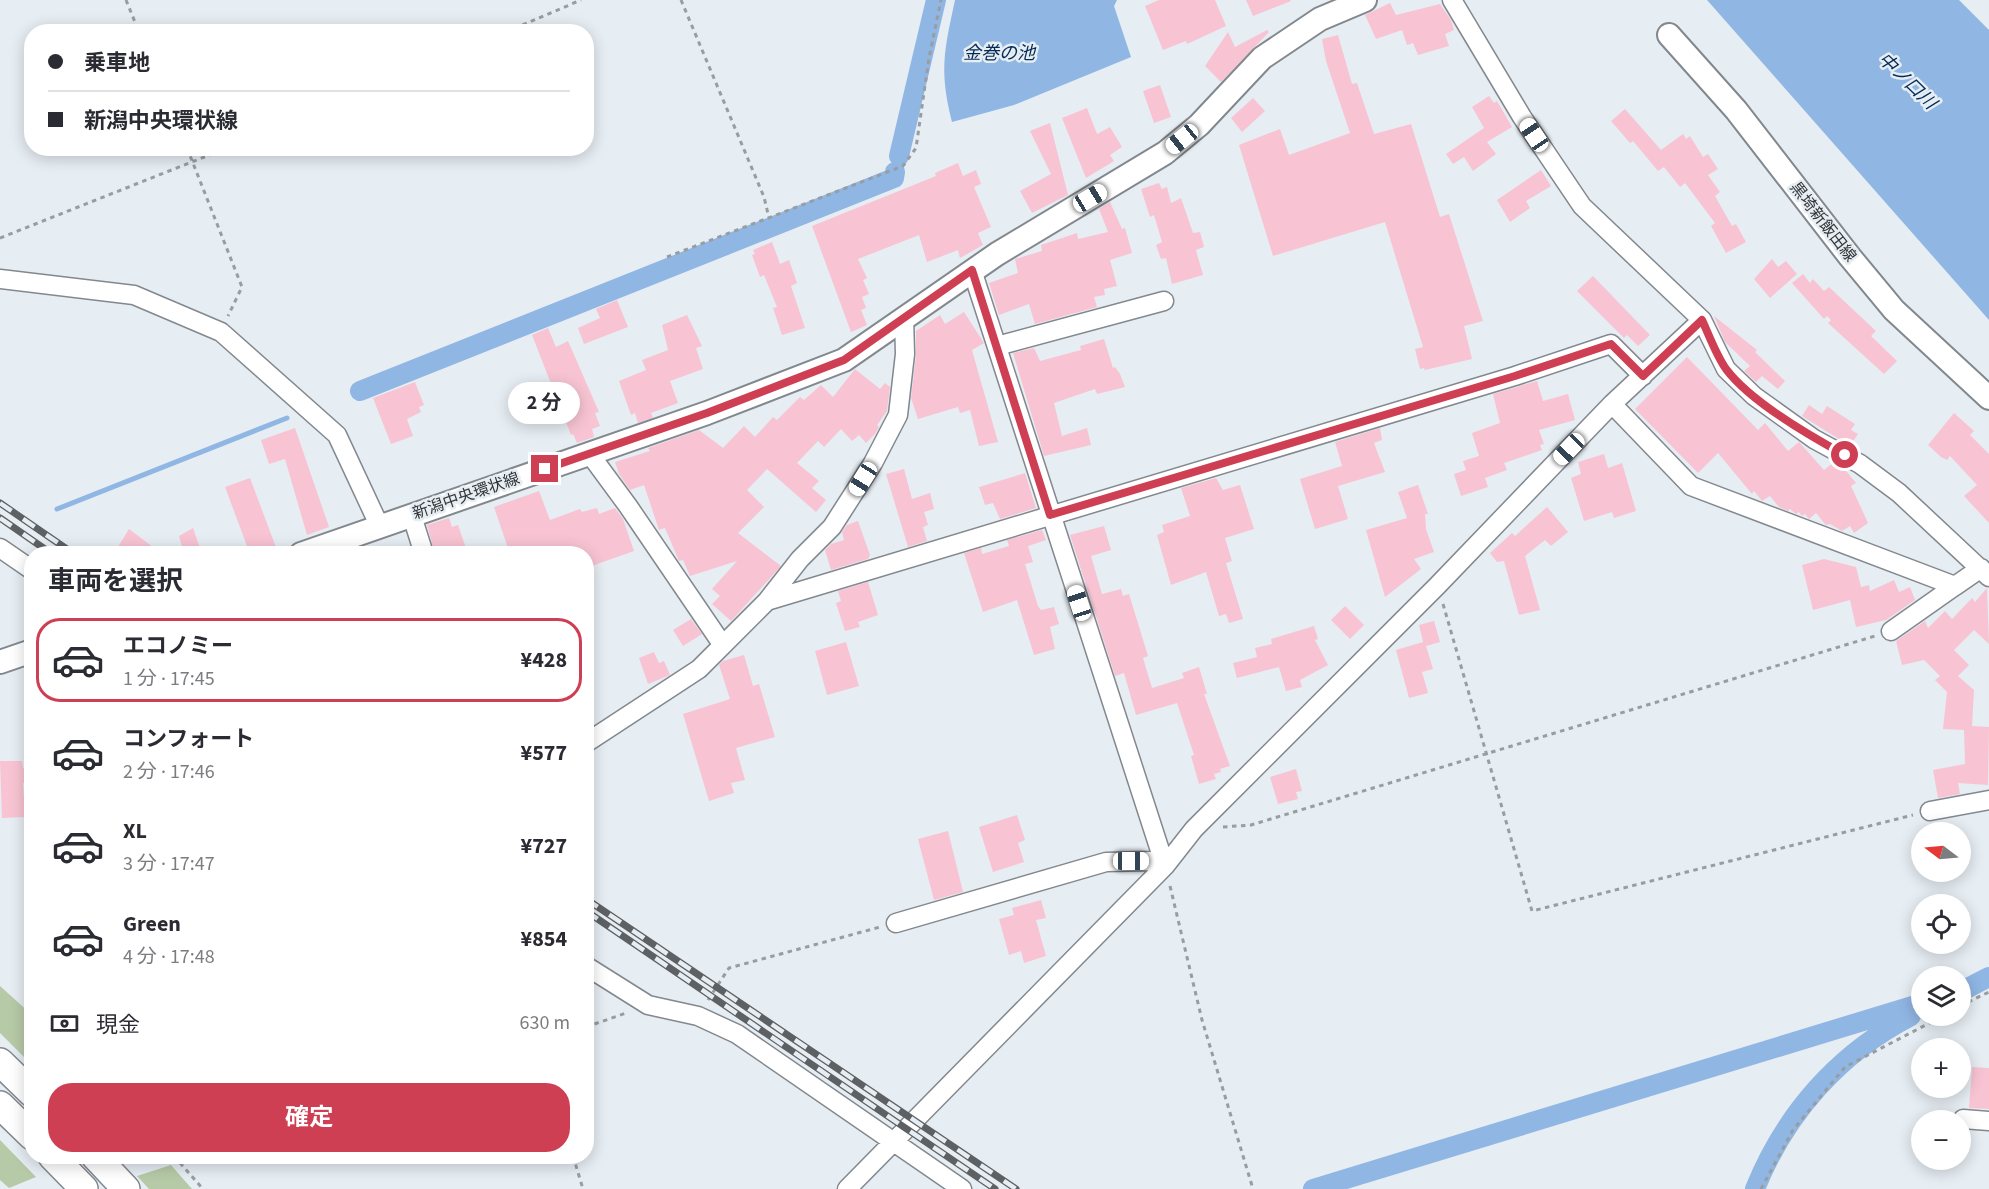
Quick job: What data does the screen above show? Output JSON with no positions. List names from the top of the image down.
{
  "streets": {
    "main road": ["黒埼新飯田線", "新潟中央環状線"]
  },
  "water": ["金巻の池", "中ノ口川"],
  "north": "left",
  "page": {
    "banner": ["乗車地", "新潟中央環状線"],
    "bubble": "2 分",
    "heading": "車両を選択",
    "list": [
      {
        "name": "エコノミー",
        "note": "1 分 · 17:45",
        "value": "¥428"
      },
      {
        "name": "コンフォート",
        "note": "2 分 · 17:46",
        "value": "¥577"
      },
      {
        "name": "XL",
        "note": "3 分 · 17:47",
        "value": "¥727"
      },
      {
        "name": "Green",
        "note": "4 分 · 17:48",
        "value": "¥854"
      }
    ],
    "map_buttons": ["+", "−"],
    "pay": ["現金", "630 m"],
    "buttons": "確定"
  }
}
